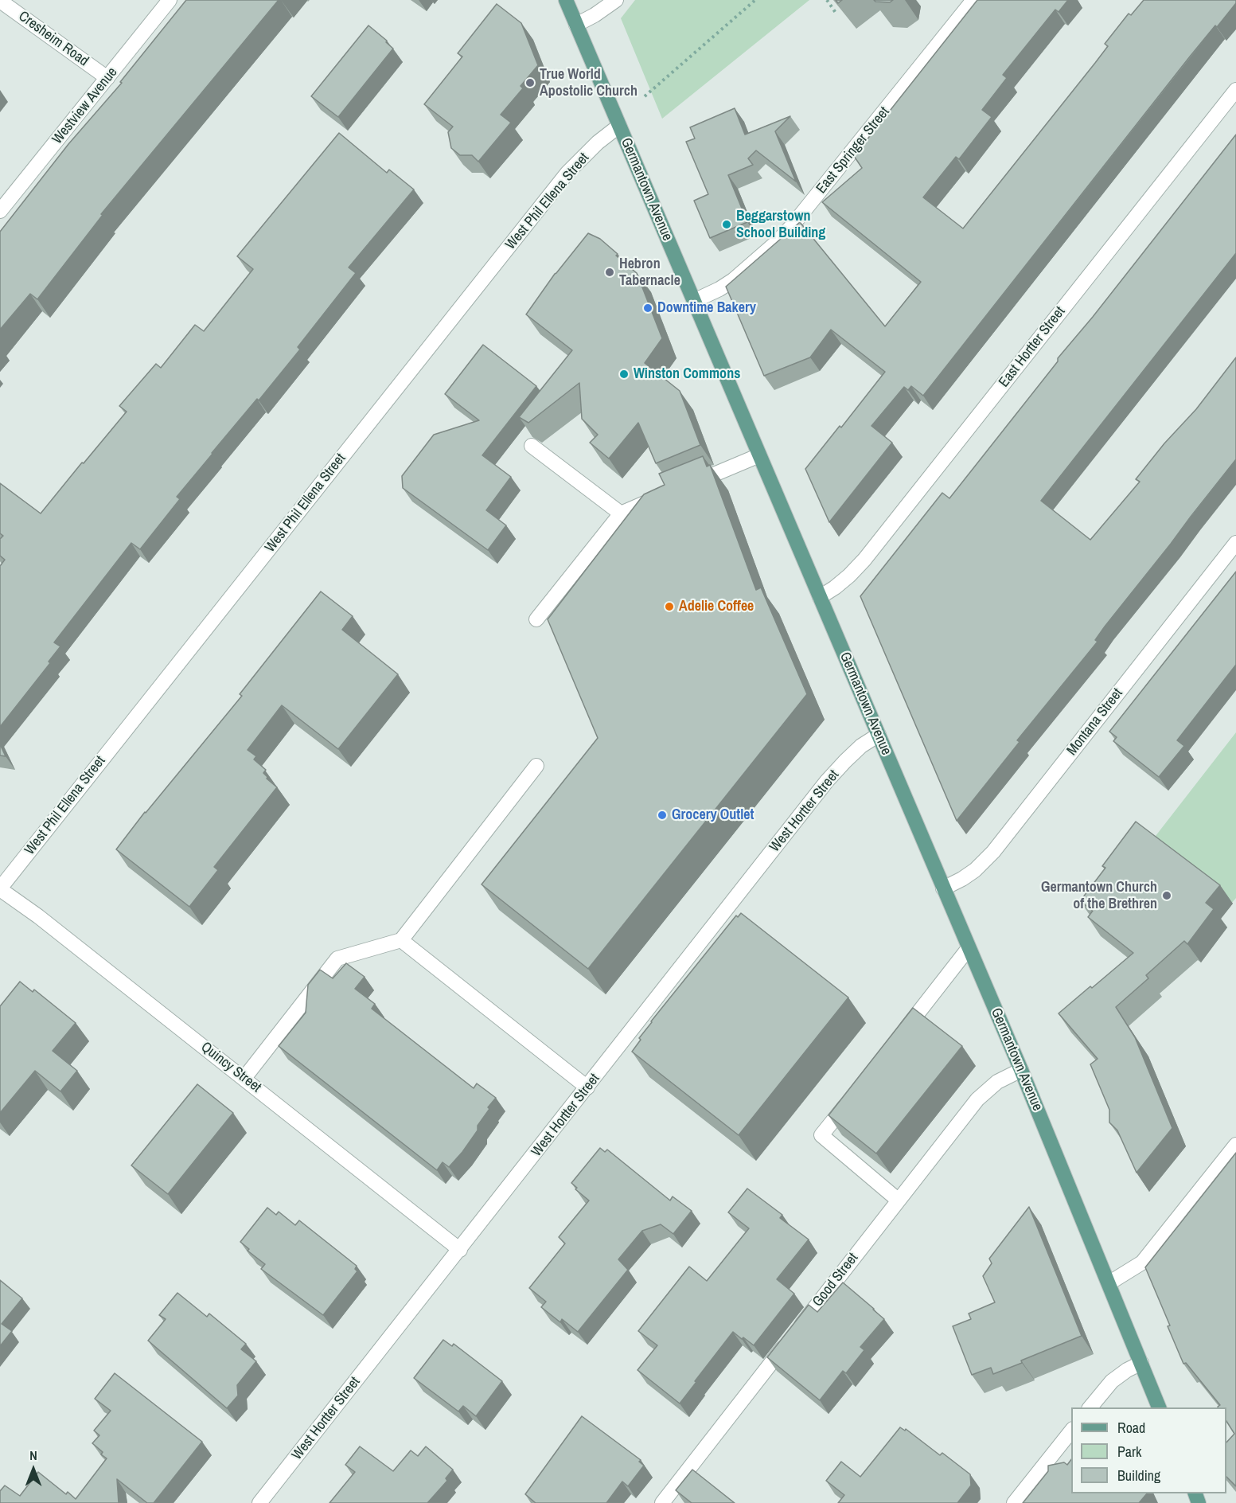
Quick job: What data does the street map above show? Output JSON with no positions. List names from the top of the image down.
{
  "streets": {
    "main road": ["Germantown Avenue"],
    "street": [
      "Cresheim Road",
      "Westview Avenue",
      "East Springer Street",
      "West Phil Ellena Street",
      "East Hortter Street",
      "Montana Street",
      "West Hortter Street",
      "Quincy Street",
      "Good Street"
    ]
  },
  "crossings": [
    ["Cresheim Road", "Westview Avenue"],
    ["East Springer Street", "Germantown Avenue"],
    ["Germantown Avenue", "West Phil Ellena Street"],
    ["Germantown Avenue", "East Hortter Street"],
    ["Germantown Avenue", "Montana Street"],
    ["Germantown Avenue", "West Hortter Street"],
    ["Germantown Avenue", "Good Street"],
    ["West Phil Ellena Street", "Quincy Street"],
    ["West Hortter Street", "Quincy Street"]
  ],
  "places": [
    "True World Apostolic Church",
    "Beggarstown School Building",
    "Hebron Tabernacle",
    "Downtime Bakery",
    "Winston Commons",
    "Adelie Coffee",
    "Grocery Outlet",
    "Germantown Church of the Brethren"
  ],
  "legend": ["Road", "Park", "Building"],
  "north": "top"
}
